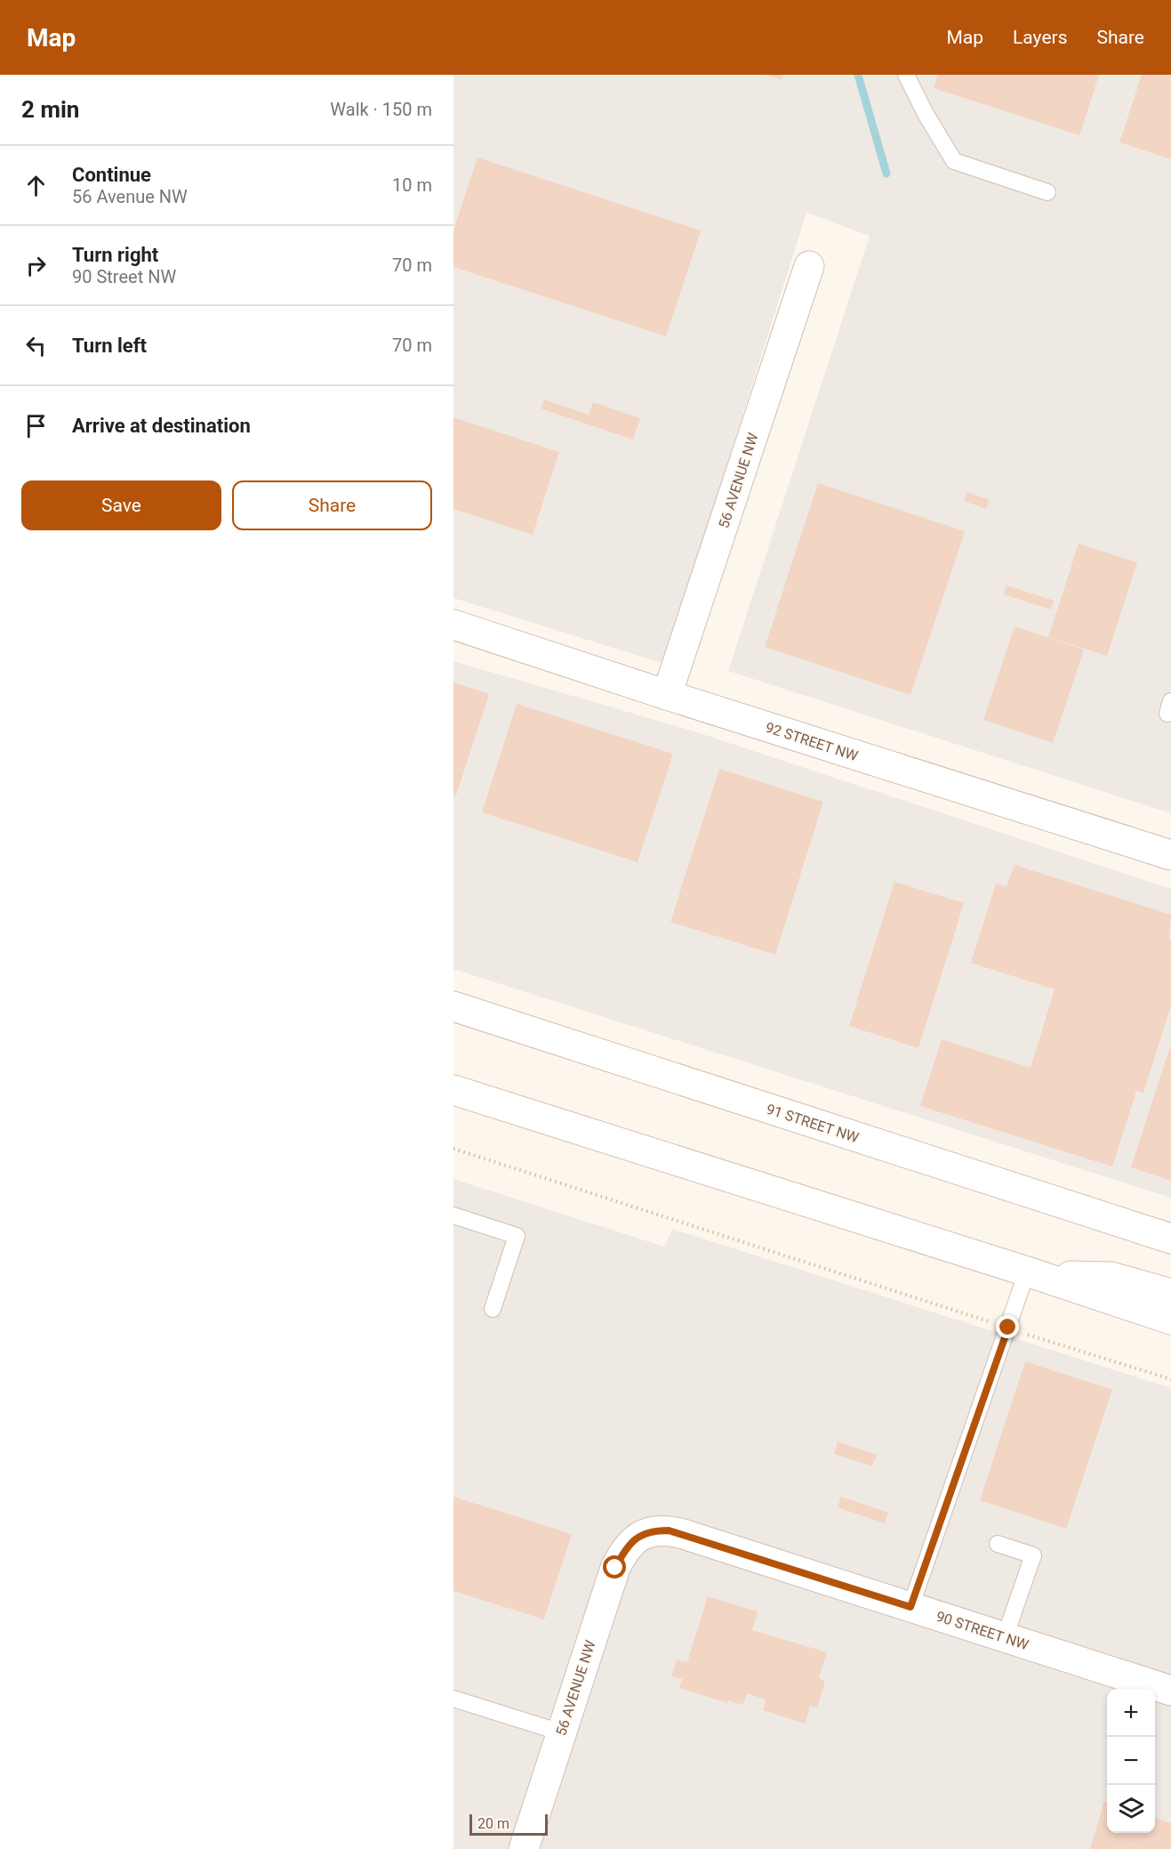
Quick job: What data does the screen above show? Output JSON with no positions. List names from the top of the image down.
{
  "streets": {
    "street": [
      "56 AVENUE NW",
      "92 STREET NW",
      "91 STREET NW",
      "90 STREET NW"
    ]
  },
  "crossings": [
    ["56 AVENUE NW", "92 STREET NW"],
    ["56 AVENUE NW", "90 STREET NW"]
  ],
  "scale_bar": "20 m",
  "page": {
    "header": "Map",
    "nav": ["Map", "Layers", "Share"],
    "heading": ["2 min", "Walk · 150 m"],
    "list": [
      ["Continue", "56 Avenue NW", "10 m"],
      ["Turn right", "90 Street NW", "70 m"],
      ["Turn left", "70 m"],
      "Arrive at destination"
    ],
    "buttons": ["Save", "Share"],
    "map_buttons": ["+", "−"],
    "scale": "20 m"
  }
}
